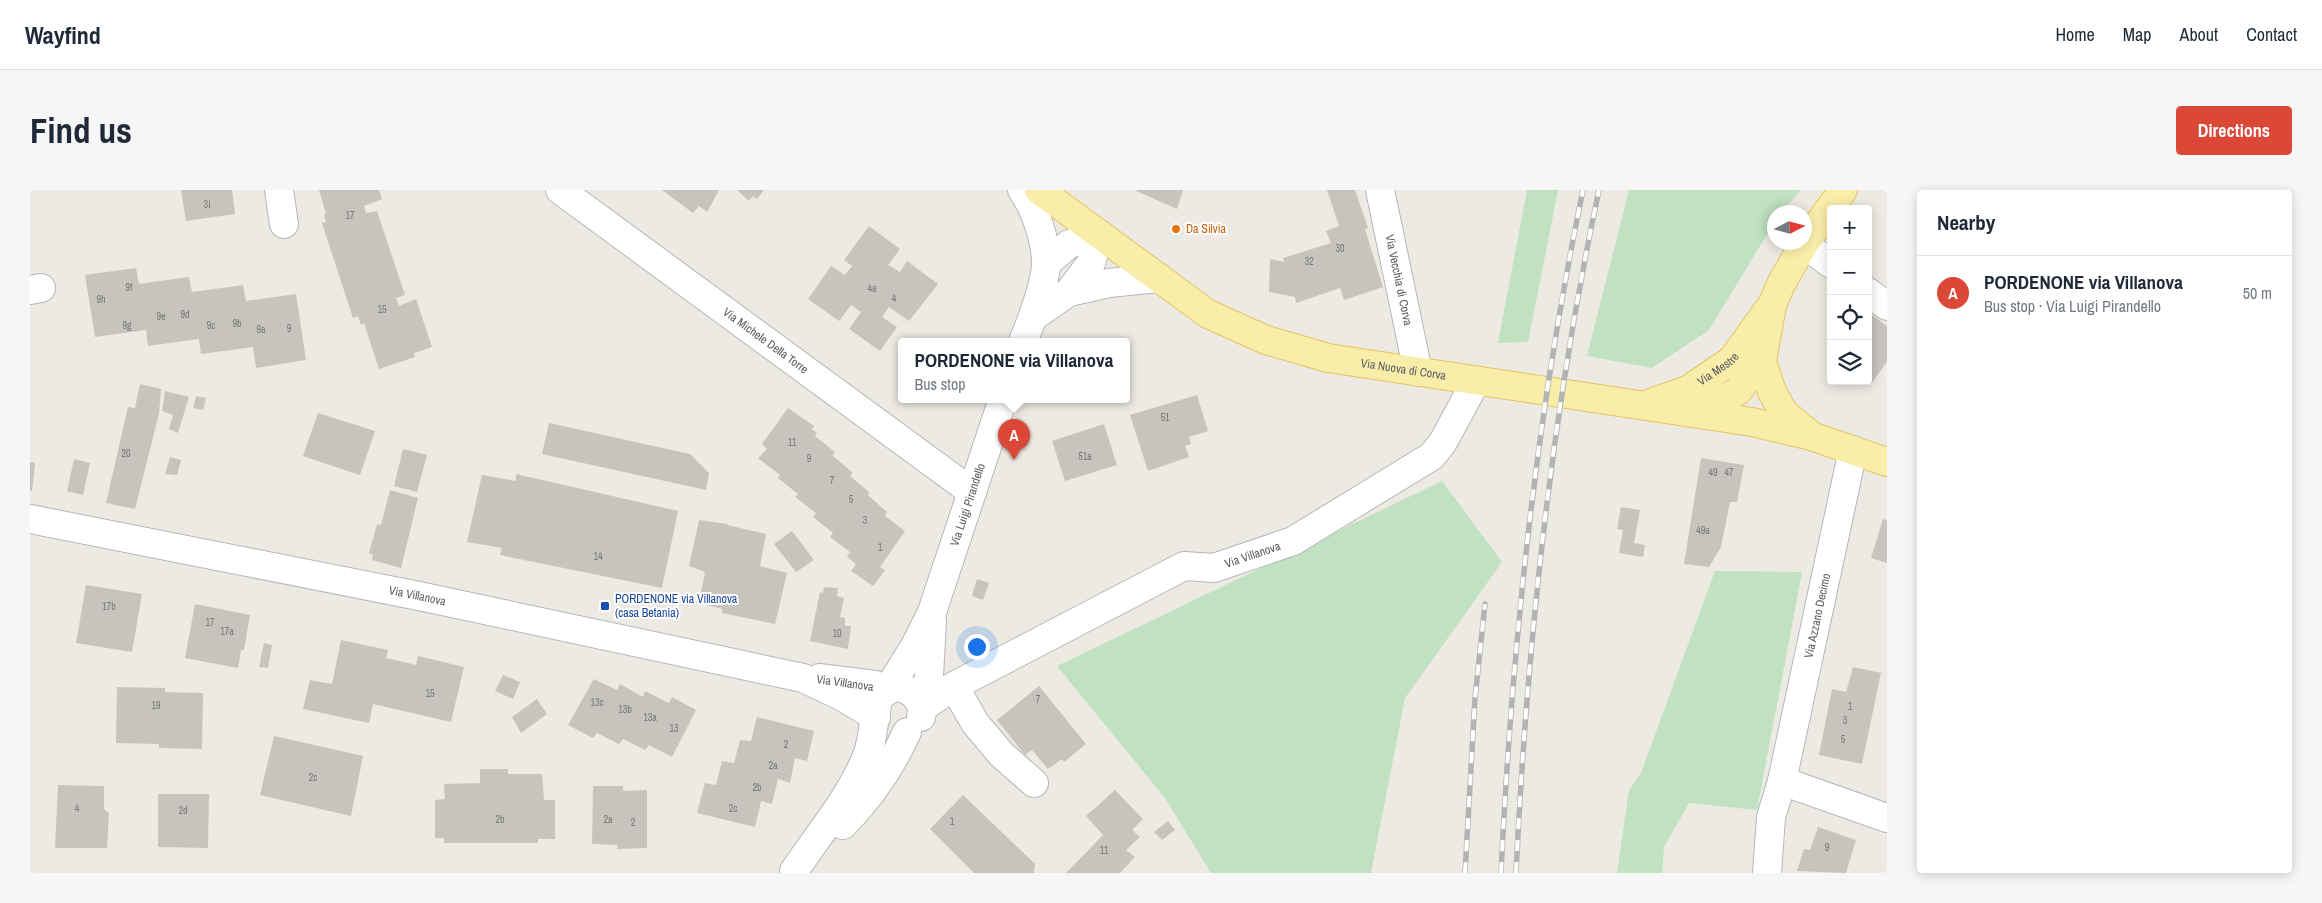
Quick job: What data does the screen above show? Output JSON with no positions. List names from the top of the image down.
{
  "streets": {
    "main road": ["Via Mestre", "Via Nuova di Corva"],
    "street": [
      "Via Vecchia di Corva",
      "Via Michele Della Torre",
      "Via Luigi Pirandello",
      "Via Villanova",
      "Via Azzano Decimo"
    ]
  },
  "crossings": [
    ["Via Vecchia di Corva", "Via Nuova di Corva"],
    ["Via Michele Della Torre", "Via Luigi Pirandello"],
    ["Via Mestre", "Via Nuova di Corva"],
    ["Via Nuova di Corva", "Via Villanova"],
    ["Via Nuova di Corva", "Via Azzano Decimo"],
    ["Via Luigi Pirandello", "Via Villanova"]
  ],
  "places": {
    "other": ["Da Silvia"],
    "transit": ["PORDENONE via Villanova (casa Betania)"]
  },
  "house_numbers": [
    "3i",
    "17",
    "30",
    "32",
    "9f",
    "4a",
    "4",
    "9h",
    "15",
    "9d",
    "9e",
    "9b",
    "9g",
    "9c",
    "9",
    "9a",
    "51",
    "11",
    "20",
    "51a",
    "9",
    "49",
    "47",
    "7",
    "5",
    "3",
    "49a",
    "1",
    "14",
    "17b",
    "17",
    "17a",
    "10",
    "15",
    "7",
    "13c",
    "19",
    "1",
    "13b",
    "13a",
    "3",
    "13",
    "5",
    "2",
    "2a",
    "2c",
    "2b",
    "4",
    "2c",
    "2d",
    "2b",
    "2a",
    "1",
    "2",
    "9",
    "11"
  ],
  "north": "right",
  "page": {
    "header": "Wayfind",
    "nav": [
      "Home",
      "Map",
      "About",
      "Contact"
    ],
    "buttons": "Directions",
    "title": "Find us",
    "heading": "Nearby",
    "map_buttons": ["+", "−"],
    "list": [
      {
        "mark": "A",
        "name": "PORDENONE via Villanova",
        "note": "Bus stop · Via Luigi Pirandello",
        "value": "50 m"
      }
    ],
    "popup": ["PORDENONE via Villanova", "Bus stop"],
    "pins": "A"
  }
}
